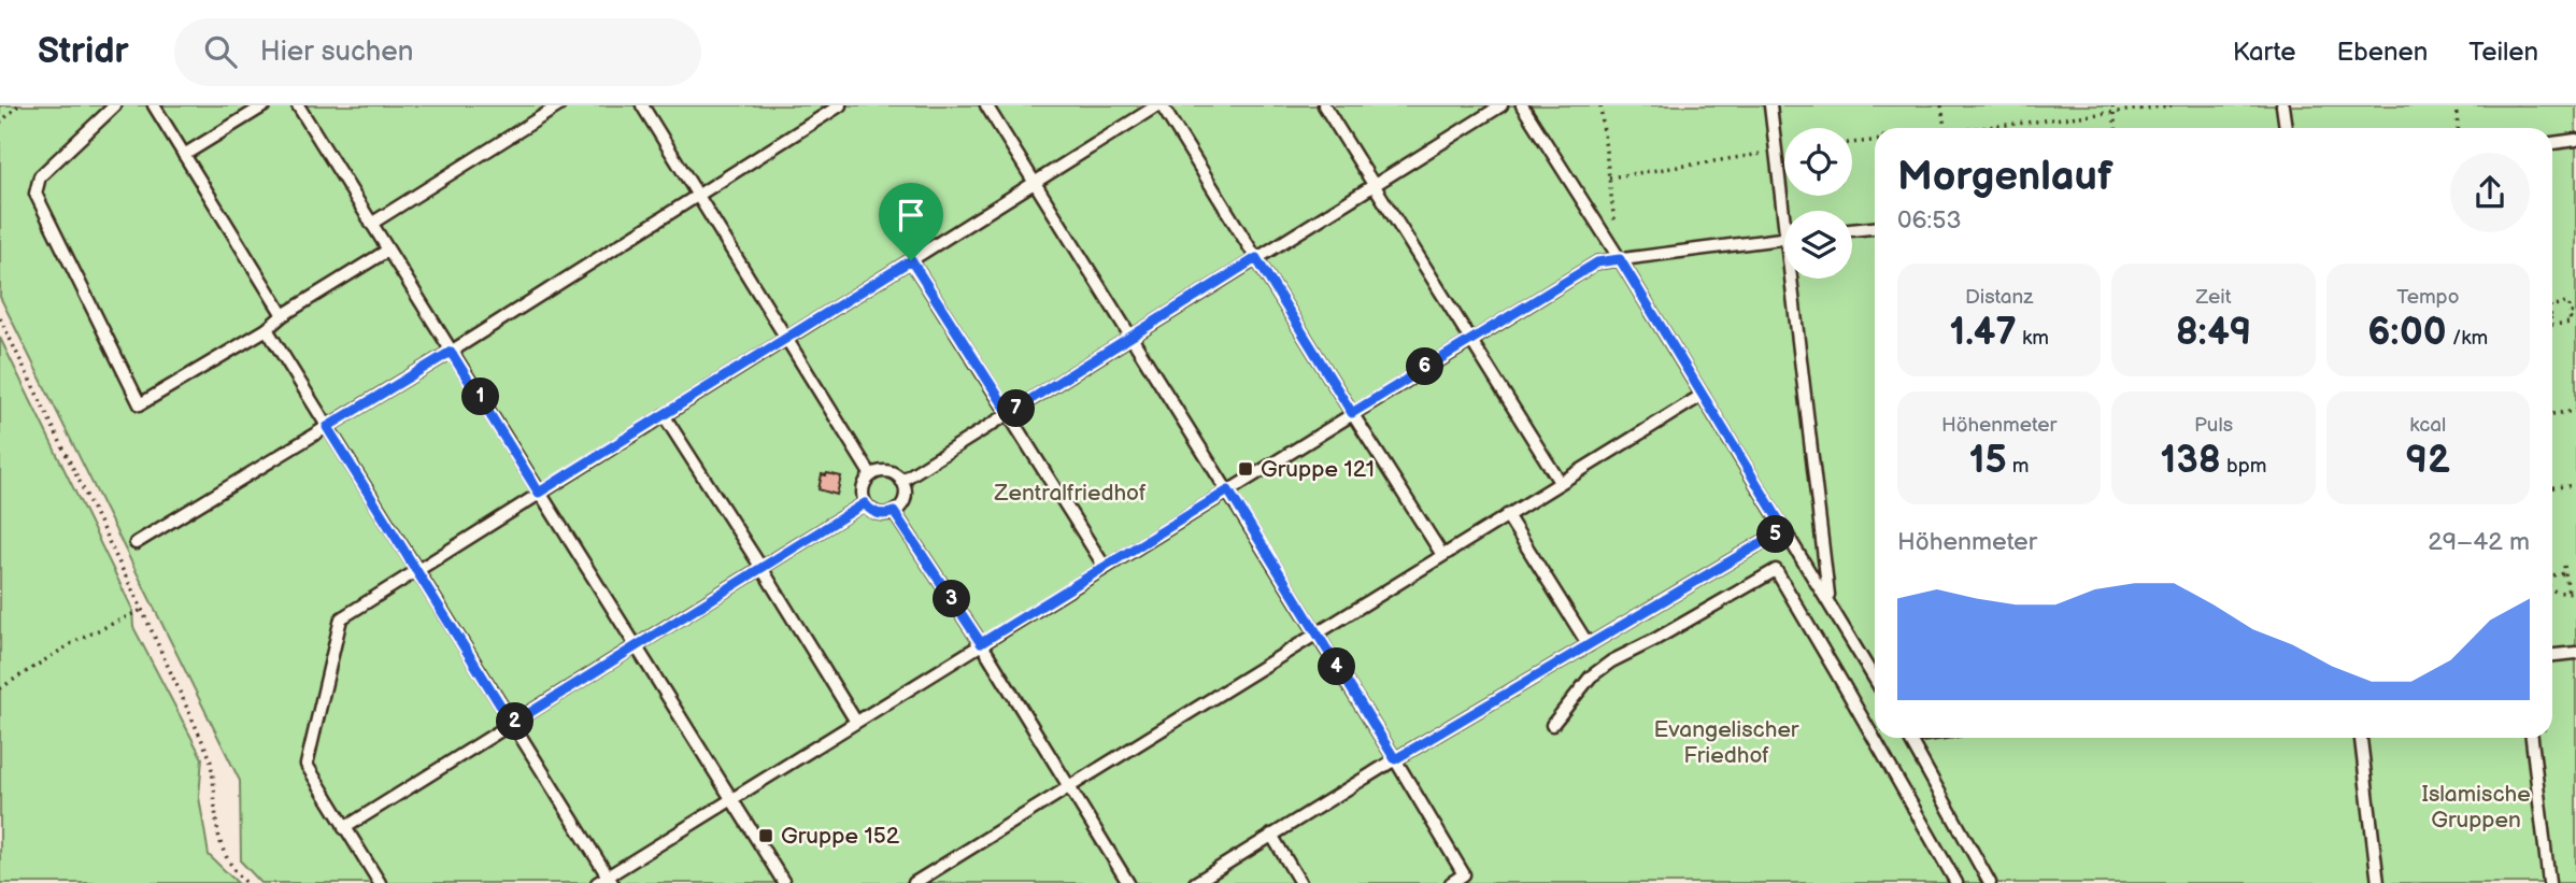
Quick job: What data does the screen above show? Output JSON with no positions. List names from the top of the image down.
{
  "parks": ["Zentralfriedhof", "Evangelischer Friedhof", "Islamische Gruppen"],
  "places": {
    "transit": ["Gruppe 121", "Gruppe 152"]
  },
  "page": {
    "header": "Stridr",
    "search": "Hier suchen",
    "nav": ["Karte", "Ebenen", "Teilen"],
    "heading": ["Morgenlauf", "06:53"],
    "stats": [
      ["Distanz", "1.47 km"],
      ["Zeit", "8:49"],
      ["Tempo", "6:00 /km"],
      ["Höhenmeter", "15 m"],
      ["Puls", "138 bpm"],
      ["kcal", "92"]
    ],
    "pins": [
      "6",
      "1",
      "7",
      "5",
      "3",
      "4",
      "2"
    ],
    "chart": ["Höhenmeter", "29–42 m"]
  }
}
